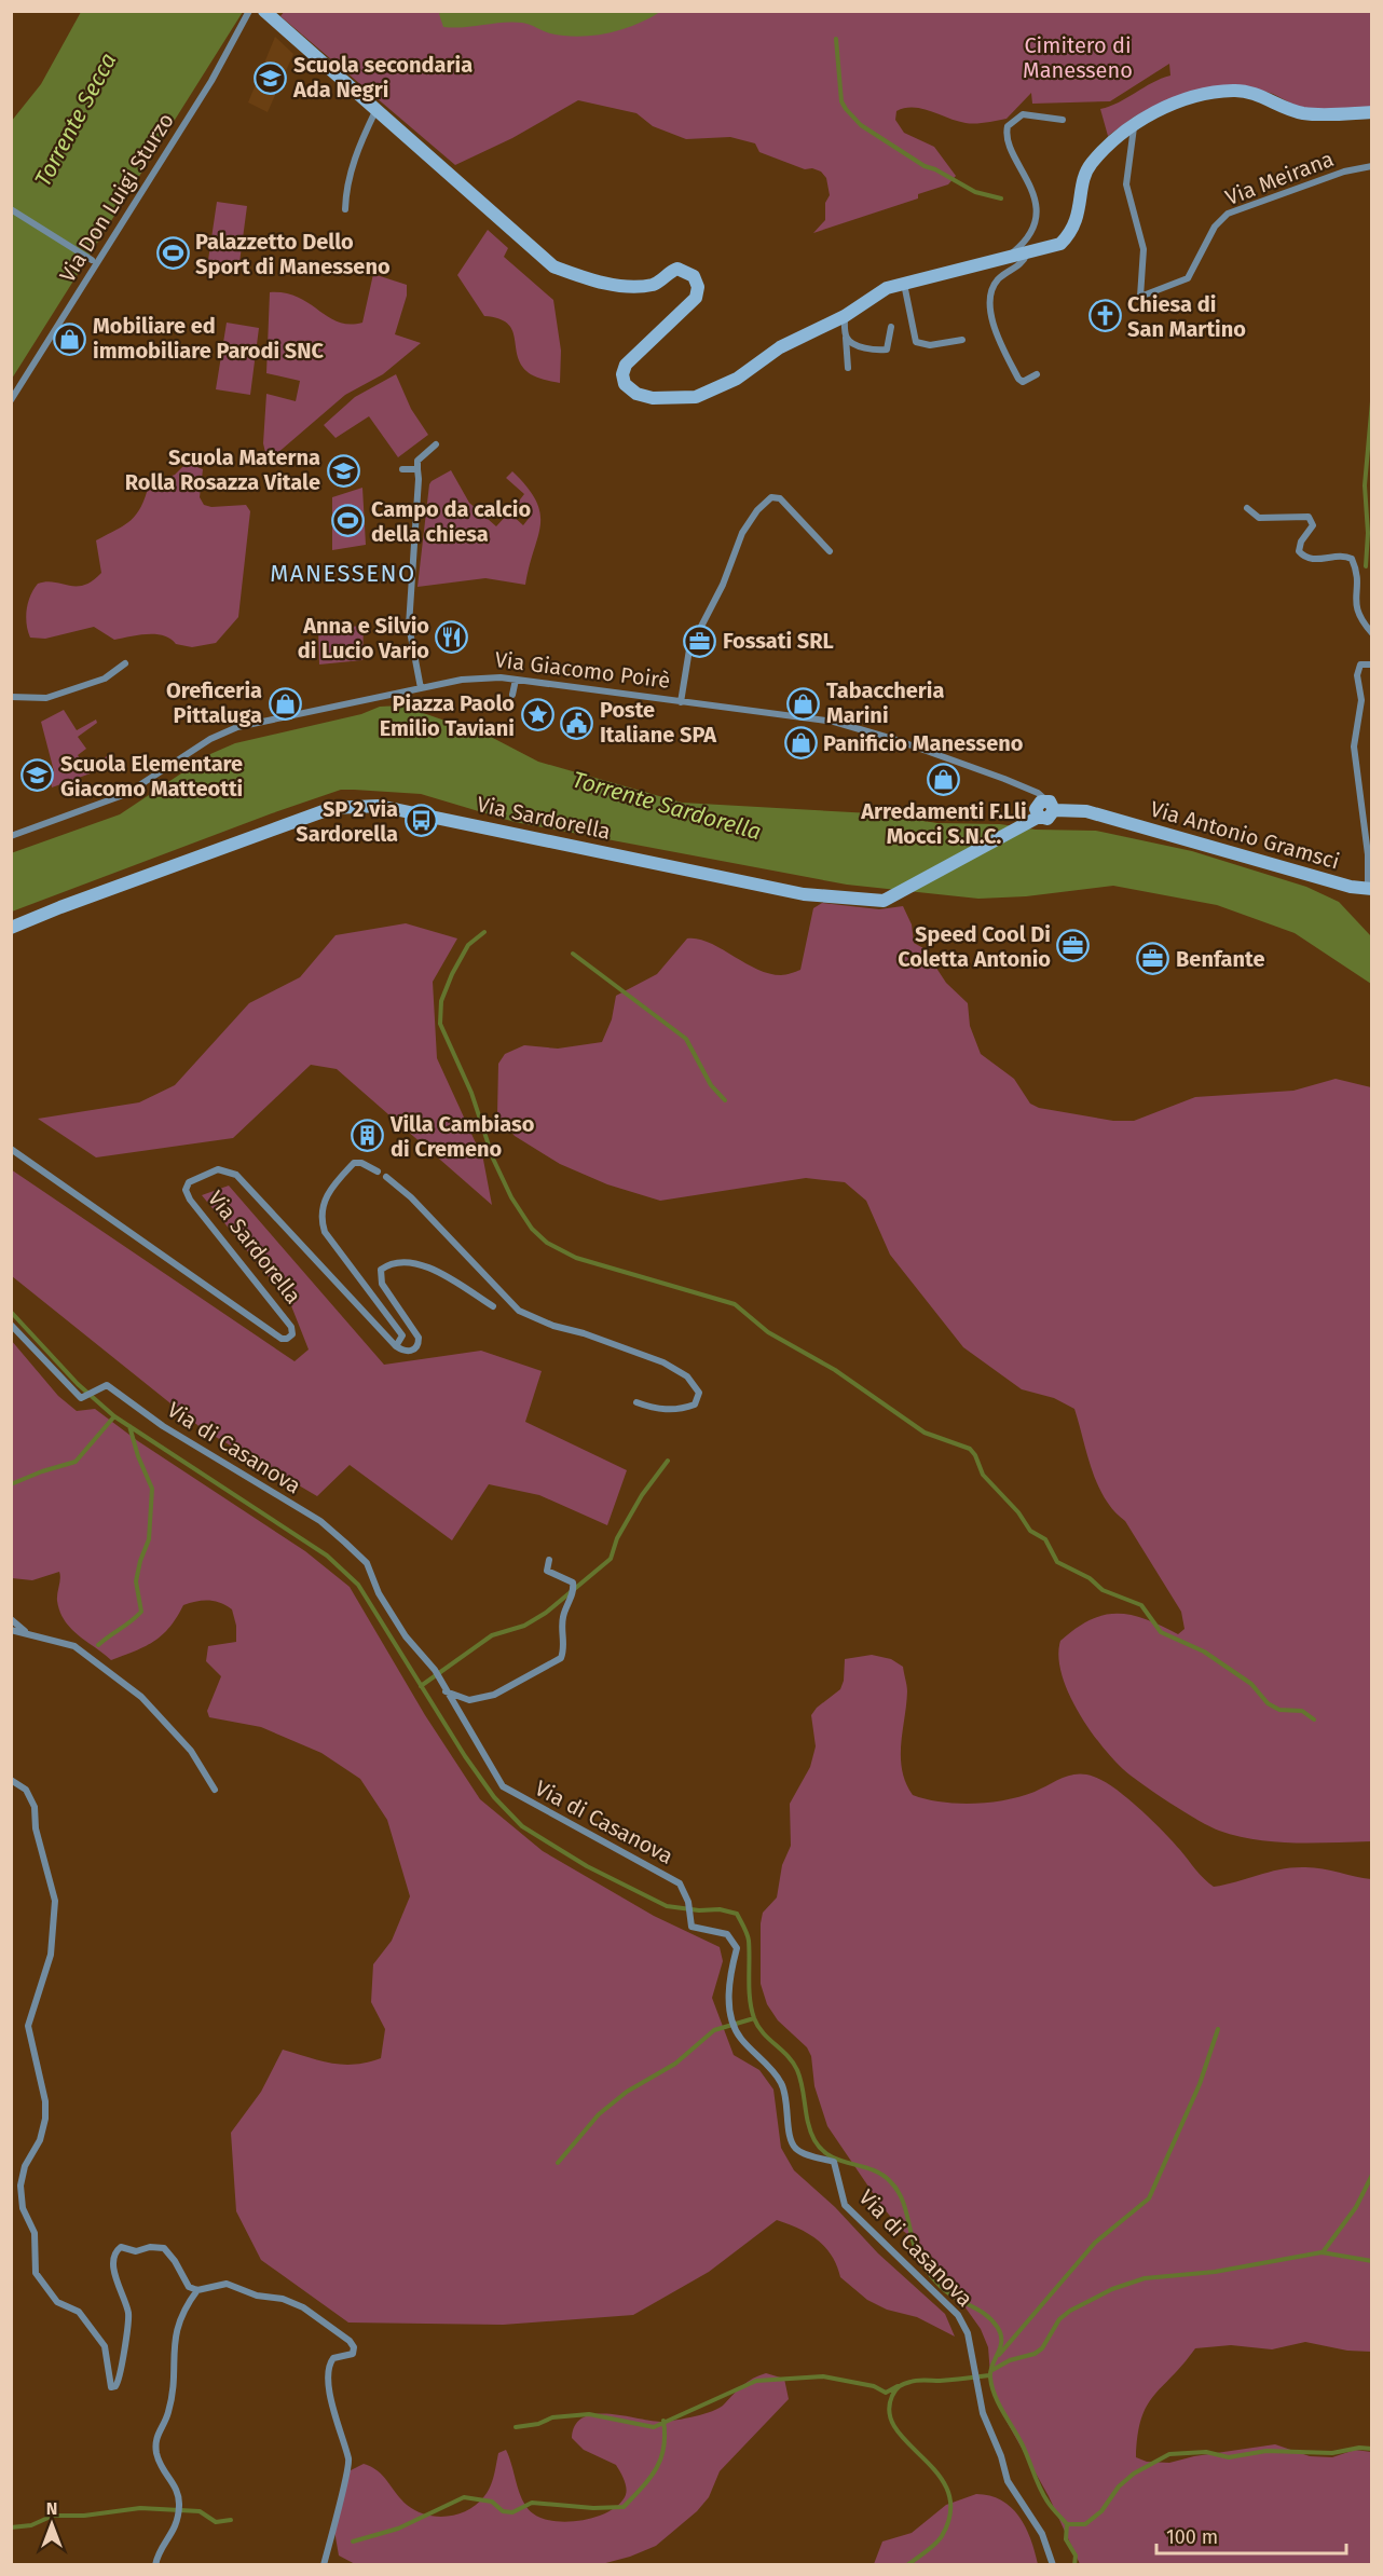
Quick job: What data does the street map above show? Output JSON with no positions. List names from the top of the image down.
{
  "streets": {
    "street": [
      "Via Meirana",
      "Via Don Luigi Sturzo",
      "Via Giacomo Poirè",
      "Via Sardorella",
      "Via Antonio Gramsci",
      "Via di Casanova"
    ]
  },
  "crossings": [
    ["Via Giacomo Poirè", "Via Sardorella"],
    ["Via Giacomo Poirè", "Via Antonio Gramsci"]
  ],
  "districts": ["MANESSENO"],
  "water": ["Torrente Secca", "Torrente Sardorella"],
  "parks": ["Cimitero di Manesseno"],
  "places": {
    "school or university": ["Scuola secondaria Ada Negri", "Scuola Materna Rolla Rosazza Vitale", "Scuola Elementare Giacomo Matteotti"],
    "sports": ["Palazzetto Dello Sport di Manesseno", "Campo da calcio della chiesa"],
    "church": ["Chiesa di San Martino"],
    "shop": [
      "Mobiliare ed immobiliare Parodi SNC",
      "Oreficeria Pittaluga",
      "Tabaccheria Marini",
      "Panificio Manesseno",
      "Arredamenti F.Lli Mocci S.N.C."
    ],
    "restaurant": ["Anna e Silvio di Lucio Vario"],
    "office": ["Fossati SRL", "Speed Cool Di Coletta Antonio", "Benfante"],
    "place": ["Piazza Paolo Emilio Taviani"],
    "public building": ["Poste Italiane SPA"],
    "bus stop": ["SP 2 via Sardorella"],
    "building": ["Villa Cambiaso di Cremeno"]
  },
  "scale_bar": "100 m",
  "north": "top"
}
